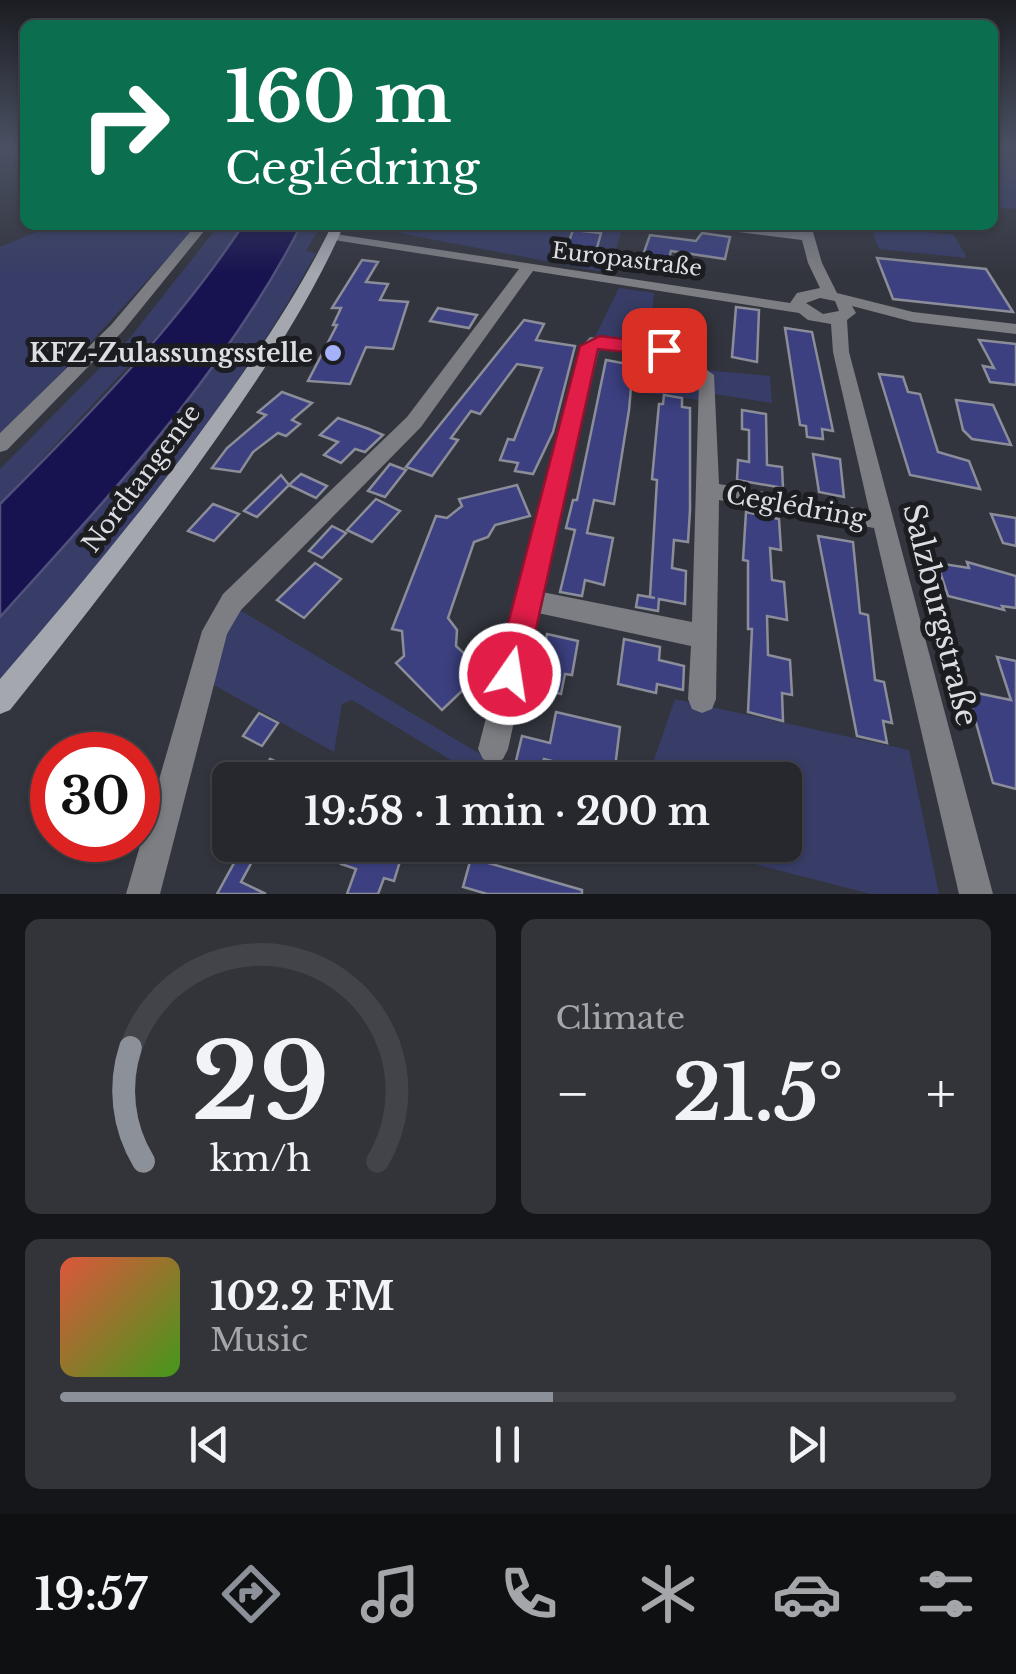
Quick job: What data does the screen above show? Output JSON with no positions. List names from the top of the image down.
{
  "streets": {
    "main road": ["Nordtangente"],
    "street": ["Europastraße", "Ceglédring", "Salzburgstraße"]
  },
  "crossings": [
    ["Europastraße", "Nordtangente"],
    ["Europastraße", "Salzburgstraße"],
    ["Ceglédring", "Salzburgstraße"]
  ],
  "places": ["KFZ-Zulassungsstelle"],
  "page": {
    "turn": ["160 m", "Ceglédring"],
    "limit": "30",
    "trip": "19:58 · 1 min · 200 m",
    "tile": "Climate",
    "heat": ["−", "21.5°", "+"],
    "song": ["102.2 FM", "Music"],
    "tabs": "19:57",
    "gauge": ["29", "km/h"]
  }
}
